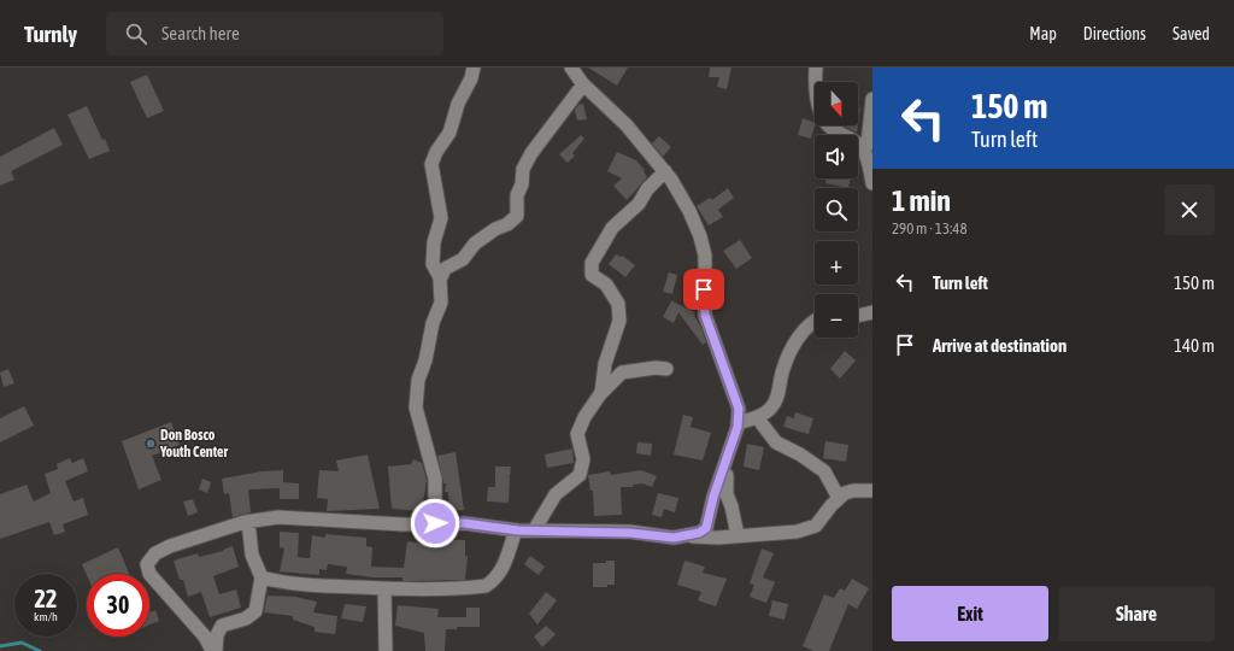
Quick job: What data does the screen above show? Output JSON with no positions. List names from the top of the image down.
{
  "places": ["Don Bosco Youth Center"],
  "north": "bottom",
  "page": {
    "header": "Turnly",
    "search": "Search here",
    "nav": ["Map", "Directions", "Saved"],
    "turn": ["150 m", "Turn left"],
    "map_buttons": ["+", "−"],
    "heading": ["1 min", "290 m · 13:48"],
    "list": [
      {
        "name": "Turn left",
        "value": "150 m"
      },
      {
        "name": "Arrive at destination",
        "value": "140 m"
      }
    ],
    "speed": "22 km/h",
    "limit": "30",
    "buttons": ["Exit", "Share"]
  }
}
